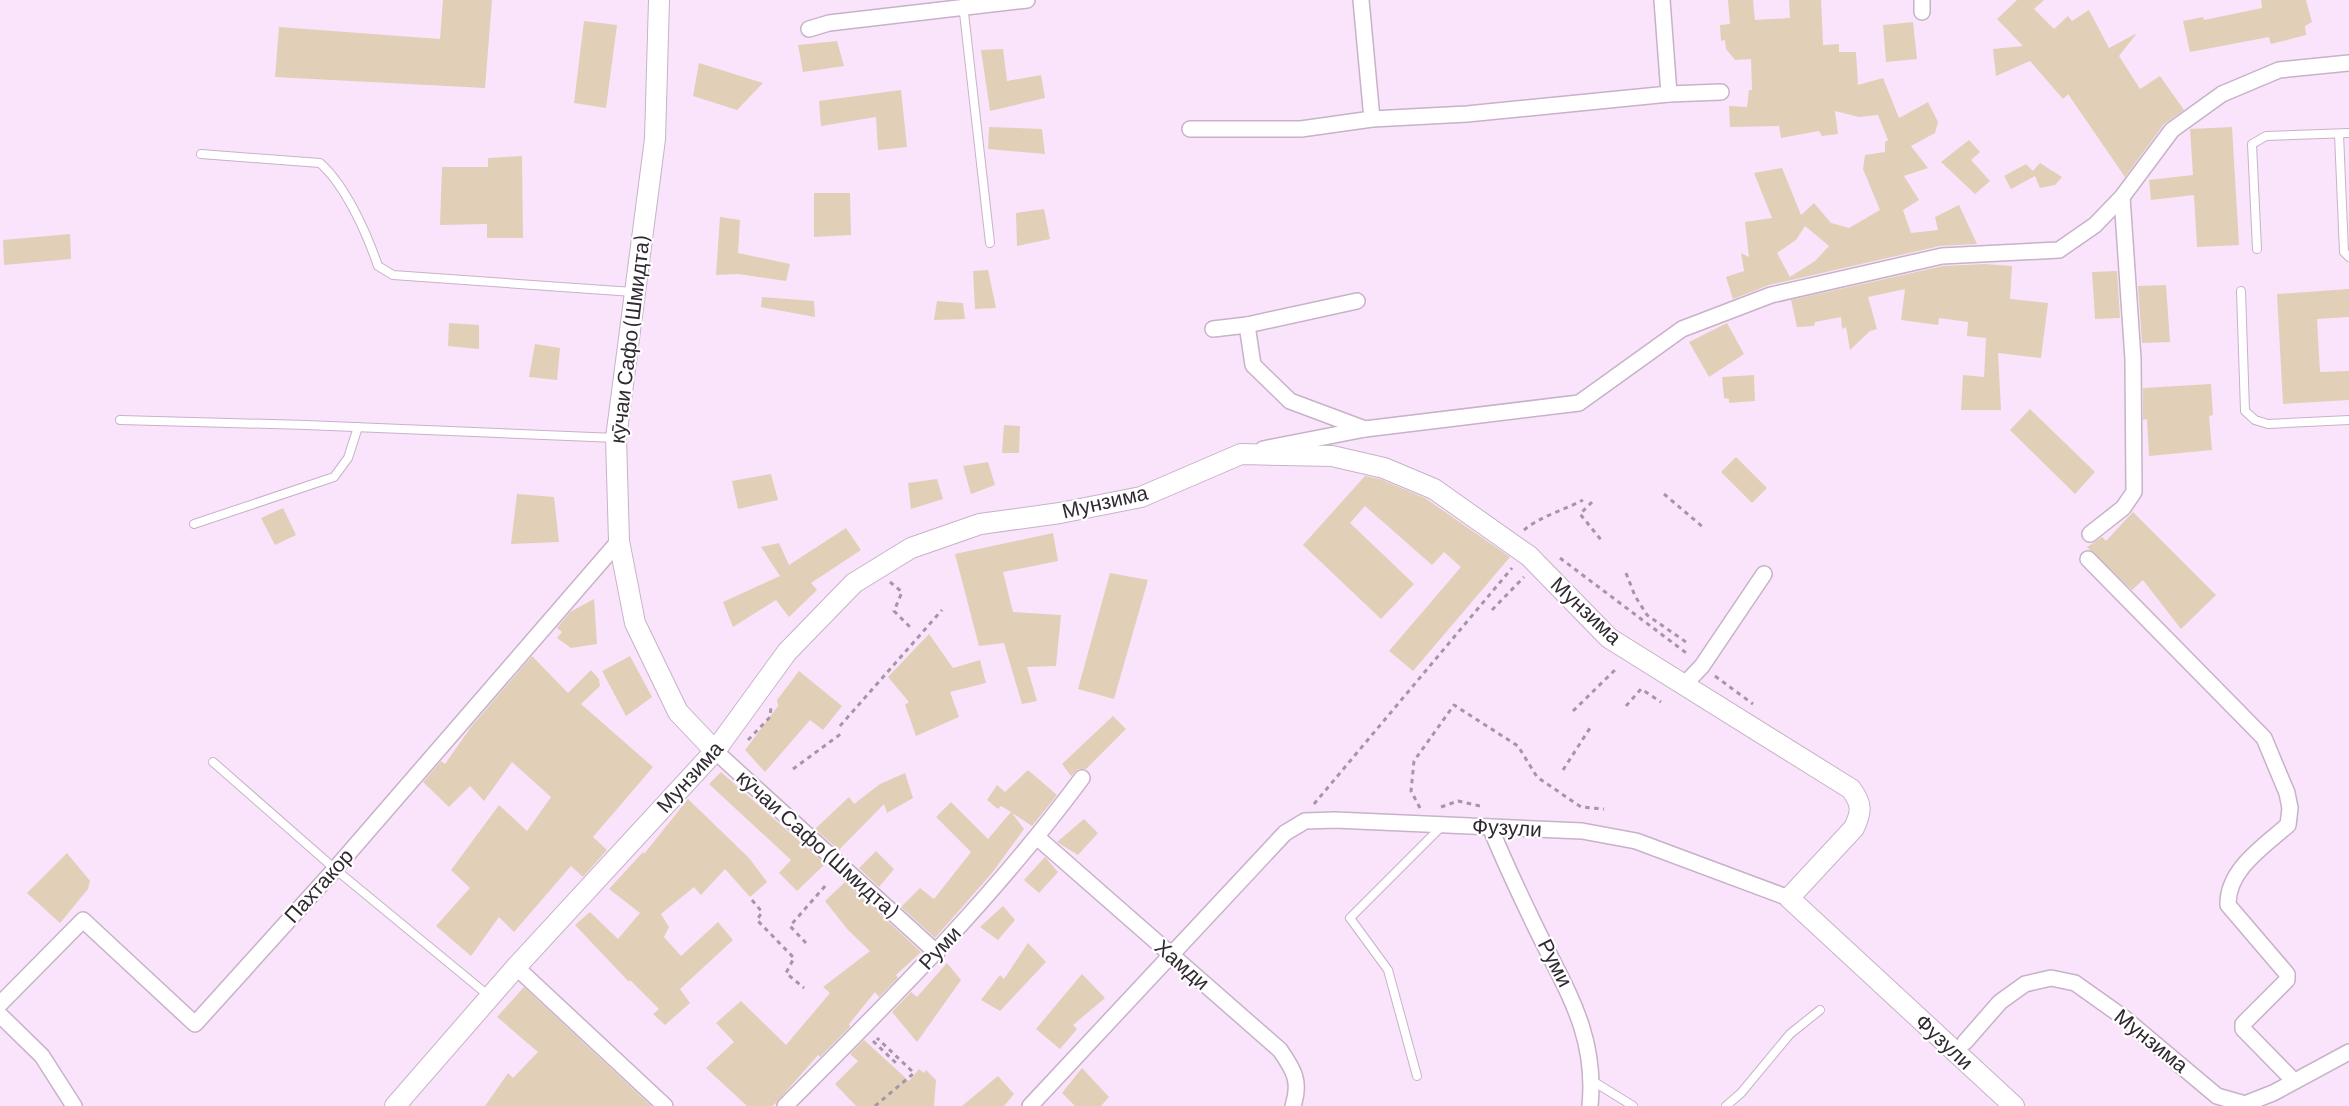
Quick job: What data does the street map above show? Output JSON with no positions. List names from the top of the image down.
{
  "streets": {
    "street": [
      "кӯчаи Сафо (Шмидта)",
      "Мунзима",
      "Фузули",
      "Пахтакор",
      "Руми",
      "Хамди"
    ]
  },
  "crossings": [
    ["кӯчаи Сафо (Шмидта)", "Мунзима"],
    ["кӯчаи Сафо (Шмидта)", "Пахтакор"],
    ["кӯчаи Сафо (Шмидта)", "Руми"],
    ["Мунзима", "Фузули"],
    ["Фузули", "Руми"],
    ["Фузули", "Хамди"],
    ["Руми", "Хамди"]
  ]
}
